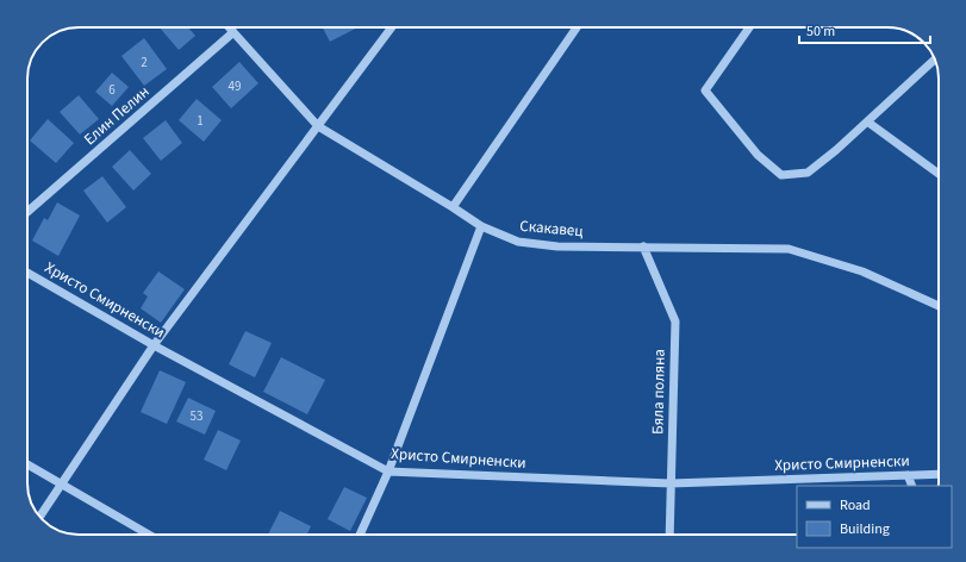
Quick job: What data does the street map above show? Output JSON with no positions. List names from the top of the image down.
{
  "streets": {
    "street": [
      "Елин Пелин",
      "Скакавец",
      "Христо Смирненски",
      "Бяла поляна"
    ]
  },
  "crossings": [
    ["Елин Пелин", "Скакавец"],
    ["Скакавец", "Бяла поляна"],
    ["Христо Смирненски", "Бяла поляна"]
  ],
  "house_numbers": [
    "2",
    "49",
    "6",
    "1",
    "53"
  ],
  "legend": ["Road", "Building"],
  "scale_bar": "50 m"
}
